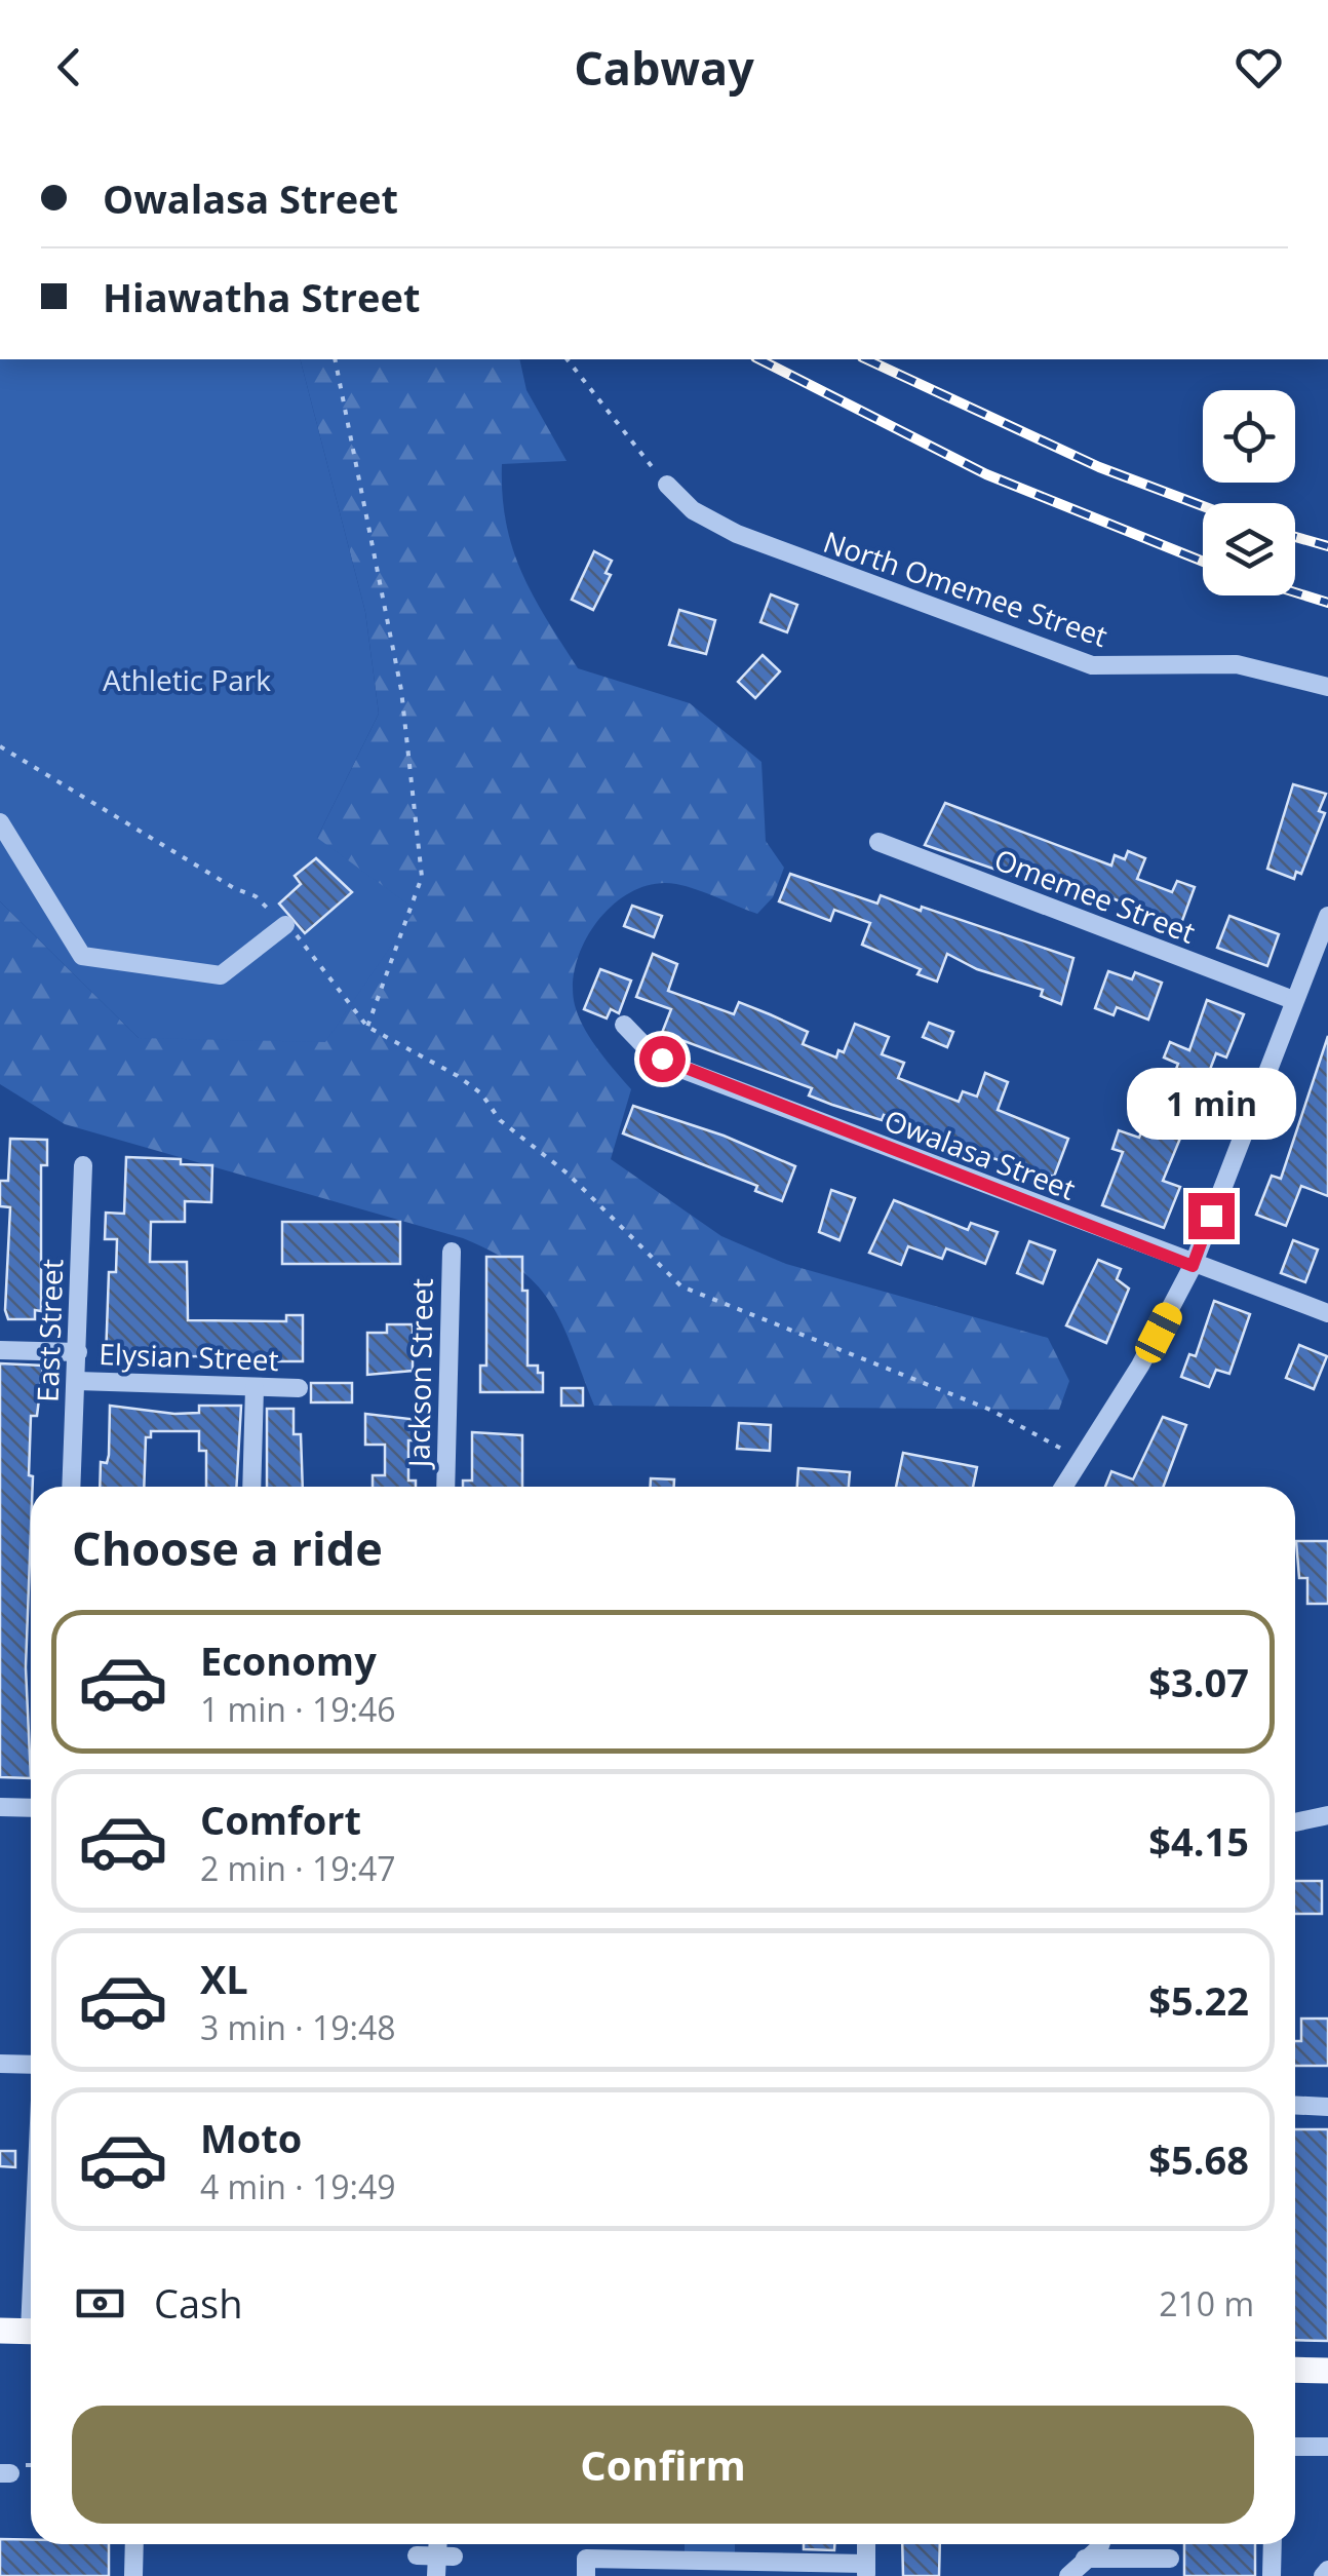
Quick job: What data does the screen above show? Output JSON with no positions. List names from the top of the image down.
{
  "streets": {
    "street": [
      "North Omemee Street",
      "Omemee Street",
      "Owalasa Street",
      "East Street",
      "Elysian Street",
      "Jackson Street"
    ]
  },
  "crossings": [
    ["East Street", "Elysian Street"]
  ],
  "parks": ["Athletic Park"],
  "page": {
    "header": "Cabway",
    "banner": ["Owalasa Street", "Hiawatha Street"],
    "bubble": "1 min",
    "heading": "Choose a ride",
    "list": [
      {
        "name": "Economy",
        "note": "1 min · 19:46",
        "value": "$3.07"
      },
      {
        "name": "Comfort",
        "note": "2 min · 19:47",
        "value": "$4.15"
      },
      {
        "name": "XL",
        "note": "3 min · 19:48",
        "value": "$5.22"
      },
      {
        "name": "Moto",
        "note": "4 min · 19:49",
        "value": "$5.68"
      }
    ],
    "pay": ["Cash", "210 m"],
    "buttons": "Confirm"
  }
}
